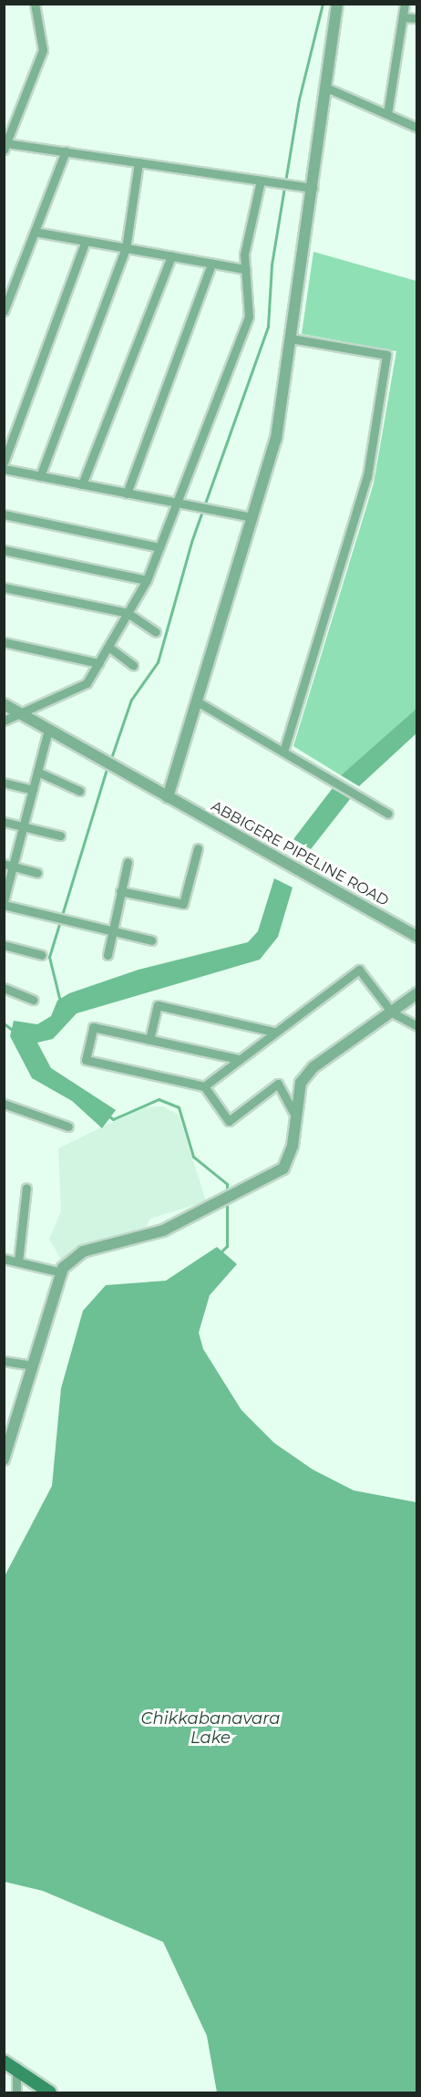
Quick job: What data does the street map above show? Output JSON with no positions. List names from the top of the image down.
{
  "streets": {
    "street": ["ABBIGERE PIPELINE ROAD"]
  },
  "water": ["Chikkabanavara Lake"]
}
